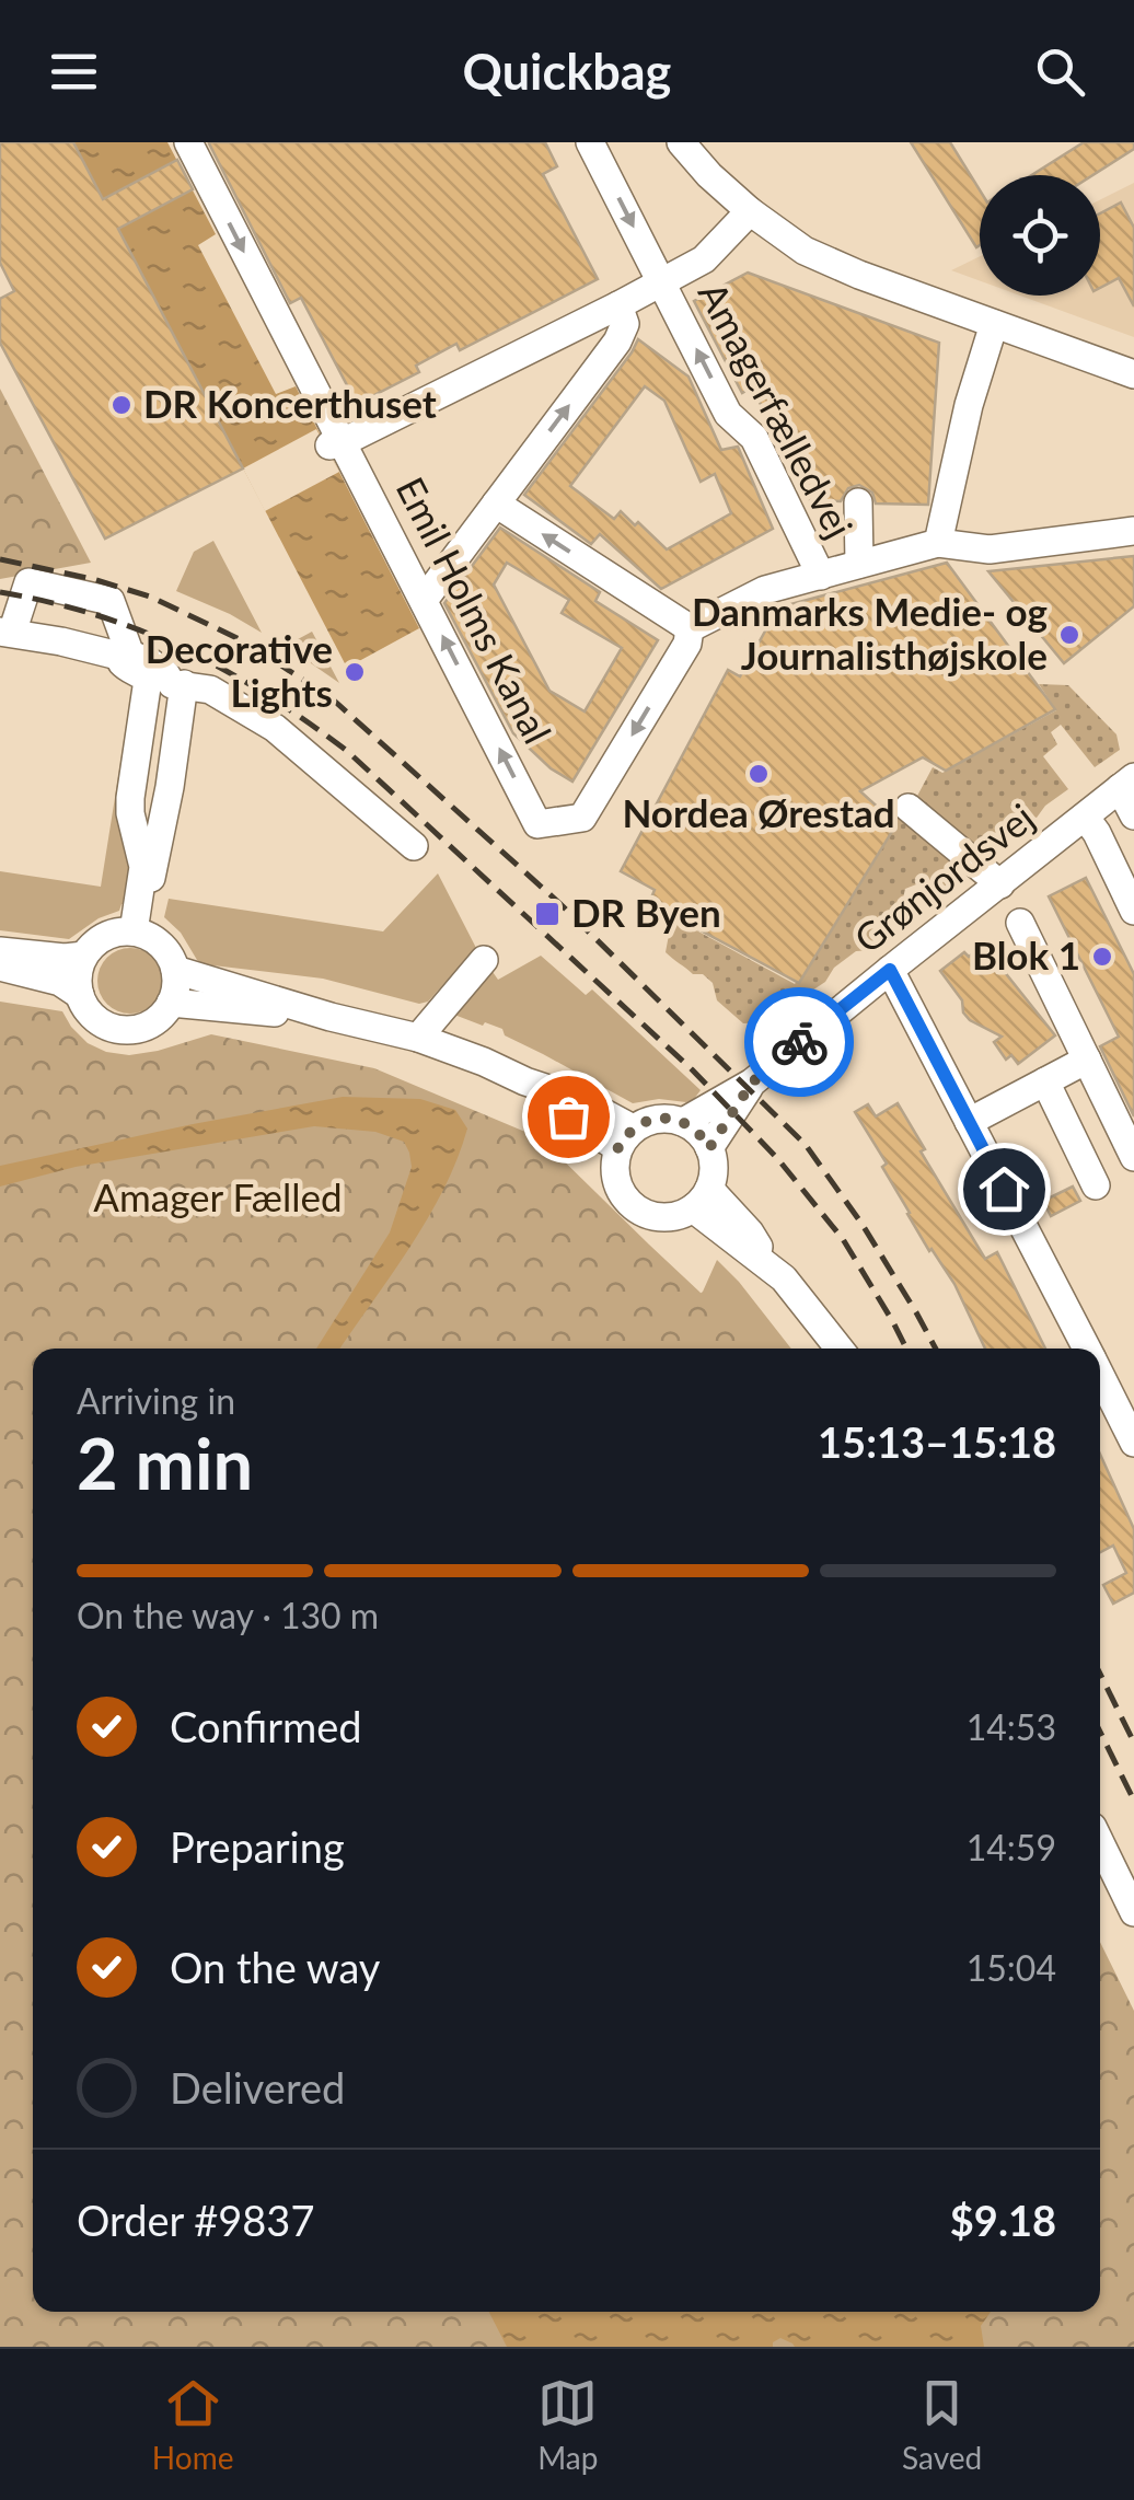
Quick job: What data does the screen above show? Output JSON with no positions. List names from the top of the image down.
{
  "streets": {
    "street": ["Amagerfælledvej", "Emil Holms Kanal", "Grønjordsvej"]
  },
  "crossings": [
    ["Amagerfælledvej", "Emil Holms Kanal"]
  ],
  "parks": ["Amager Fælled"],
  "places": {
    "other": [
      "DR Koncerthuset",
      "Danmarks Medie- og Journalisthøjskole",
      "Decorative Lights",
      "Nordea Ørestad",
      "Blok 1"
    ],
    "transit": ["DR Byen"]
  },
  "page": {
    "header": "Quickbag",
    "heading": ["2 min", "Arriving in", "15:13–15:18"],
    "panel": ["Order #9837", "$9.18"],
    "bar": "On the way · 130 m",
    "list": [
      ["Confirmed", "14:53"],
      ["Preparing", "14:59"],
      ["On the way", "15:04"],
      "Delivered"
    ],
    "tabs": ["Home", "Map", "Saved"]
  }
}
